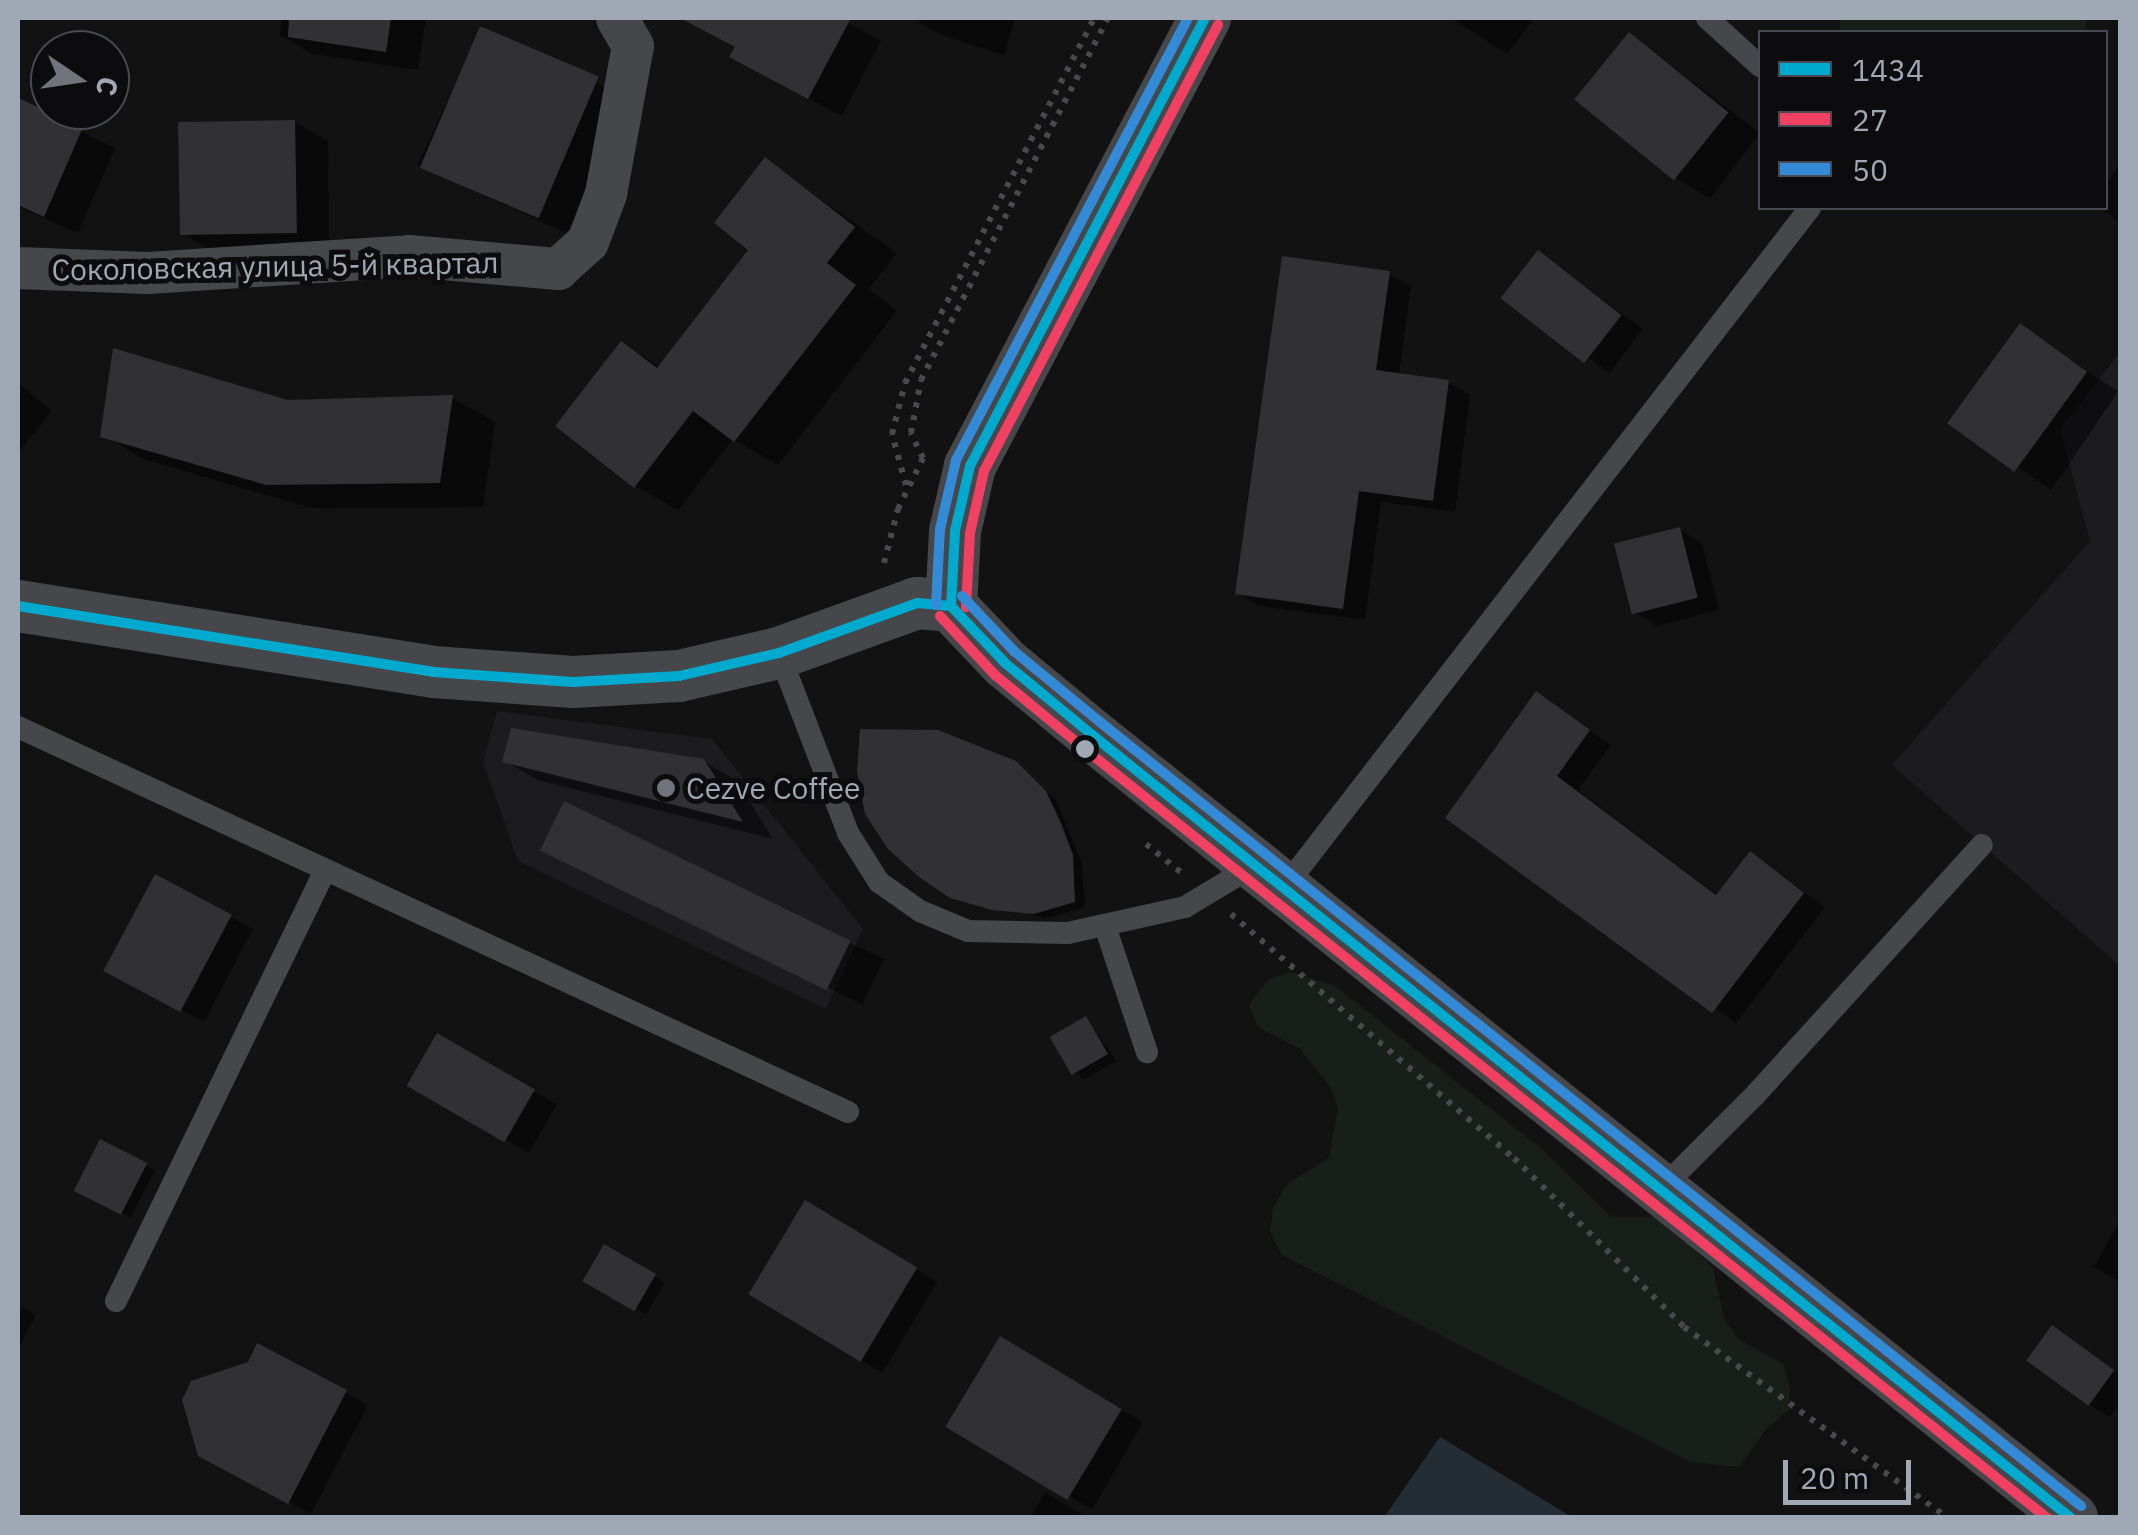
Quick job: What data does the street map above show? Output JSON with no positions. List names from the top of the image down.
{
  "streets": {
    "street": ["Соколовская улица 5-й квартал"]
  },
  "places": ["Cezve Coffee"],
  "lines": ["transit line 1434", "transit line 50", "transit line 27"],
  "legend": ["1434", "27", "50"],
  "scale_bar": "20 m",
  "north": "right"
}
